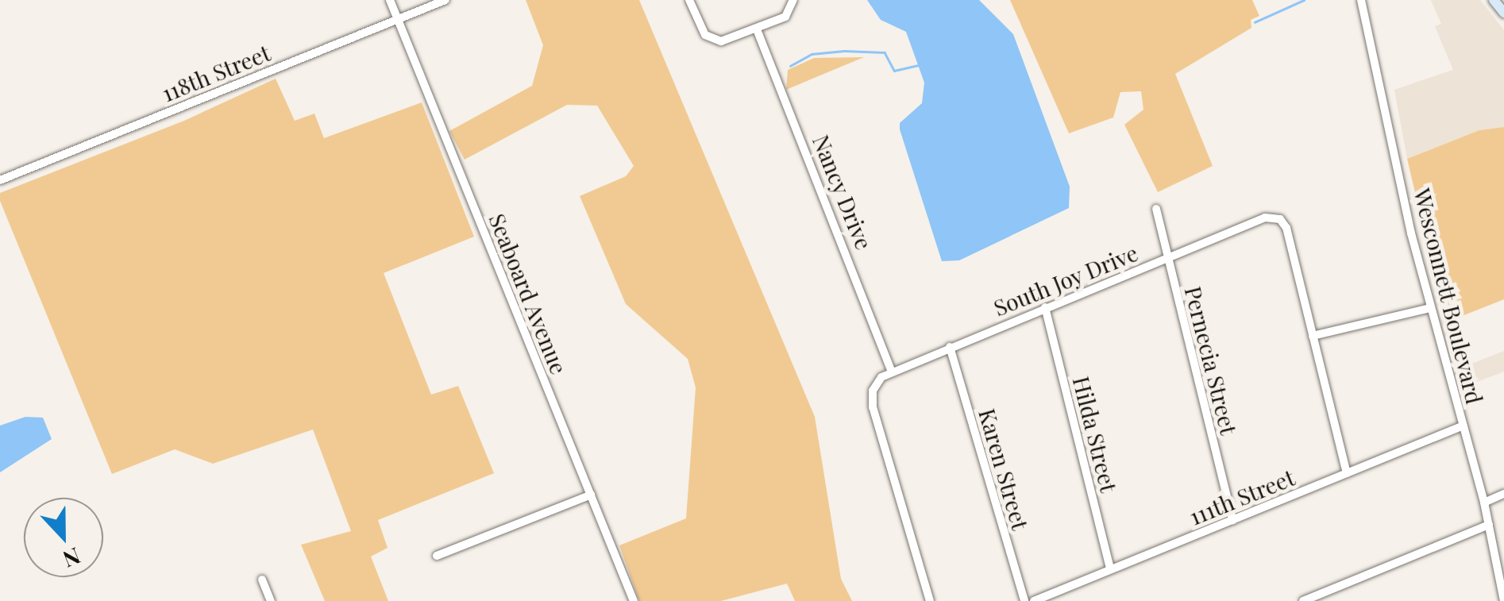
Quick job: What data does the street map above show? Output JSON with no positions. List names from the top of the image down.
{
  "streets": {
    "street": [
      "118th Street",
      "Nancy Drive",
      "South Joy Drive",
      "Seaboard Avenue",
      "Wesconnett Boulevard",
      "Pernecia Street",
      "Hilda Street",
      "Karen Street",
      "111th Street"
    ]
  },
  "crossings": [
    ["118th Street", "Seaboard Avenue"],
    ["Nancy Drive", "South Joy Drive"],
    ["South Joy Drive", "Pernecia Street"],
    ["South Joy Drive", "Hilda Street"],
    ["South Joy Drive", "Karen Street"],
    ["Wesconnett Boulevard", "111th Street"],
    ["Pernecia Street", "111th Street"],
    ["Hilda Street", "111th Street"]
  ],
  "north": "bottom"
}
